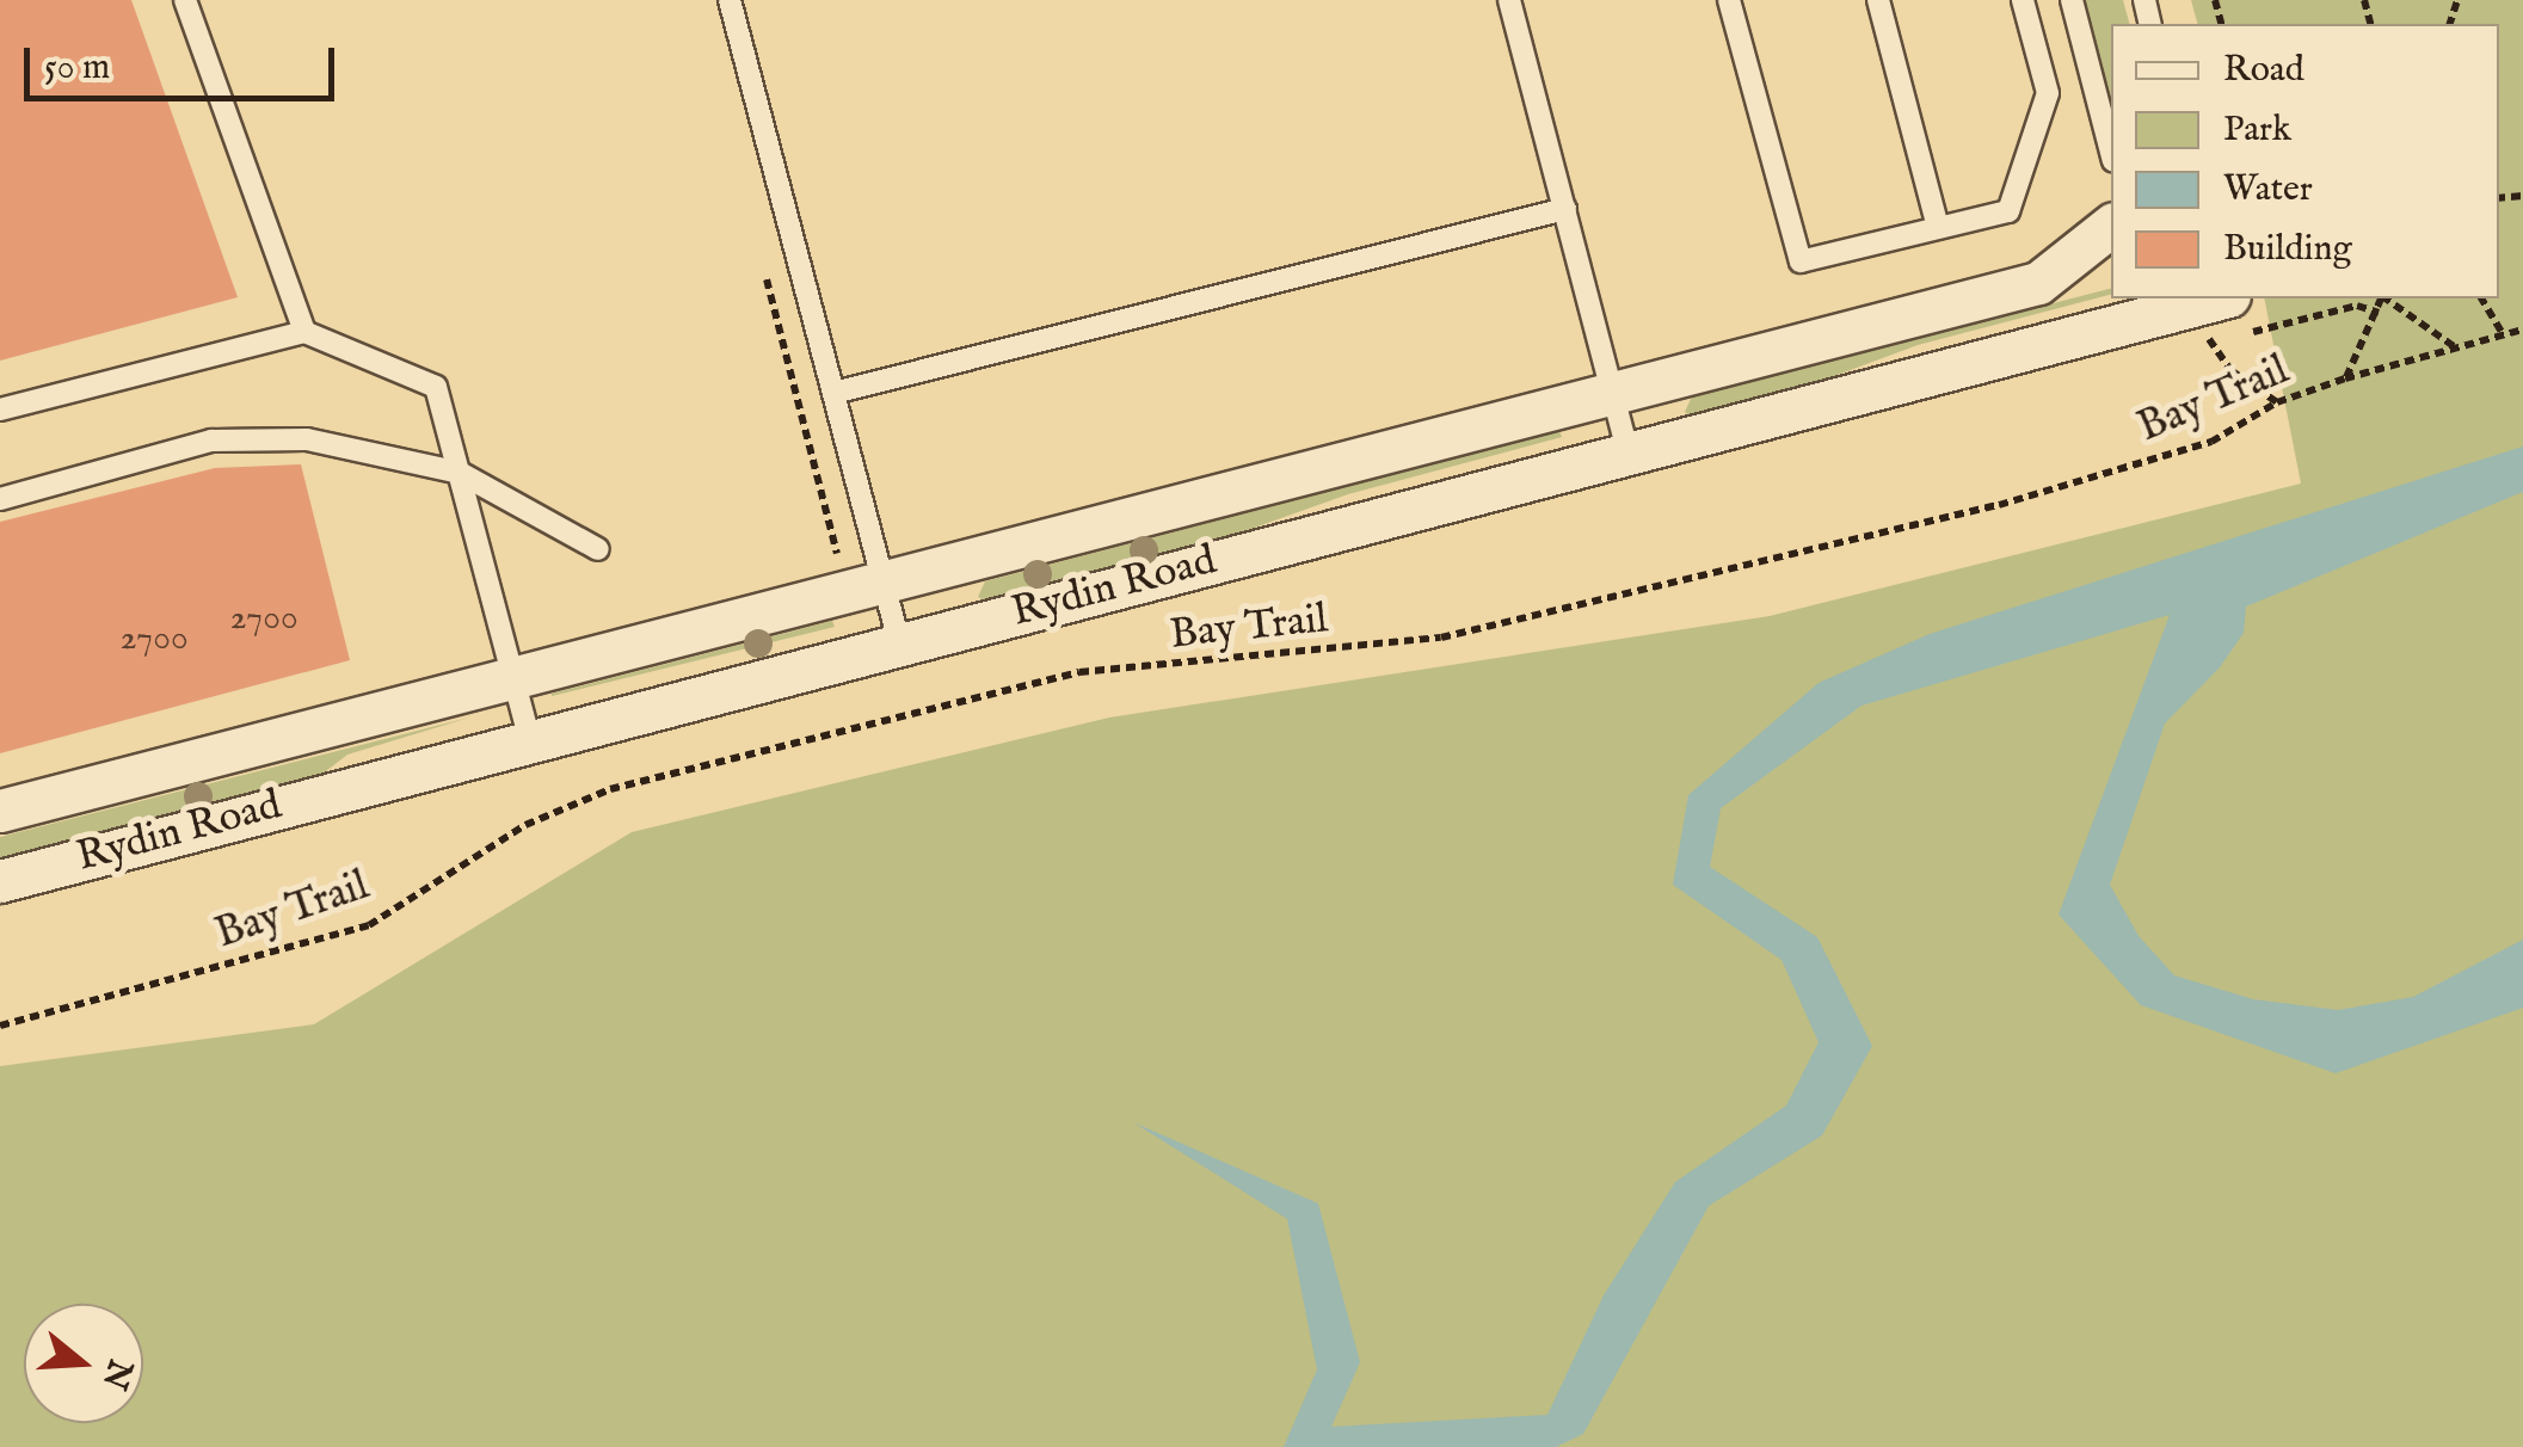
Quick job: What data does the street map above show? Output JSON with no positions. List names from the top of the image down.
{
  "streets": {
    "street": ["Rydin Road"],
    "path": ["Bay Trail"]
  },
  "house_numbers": ["2700", "2700"],
  "legend": [
    "Road",
    "Park",
    "Water",
    "Building"
  ],
  "scale_bar": "50 m",
  "north": "right"
}
